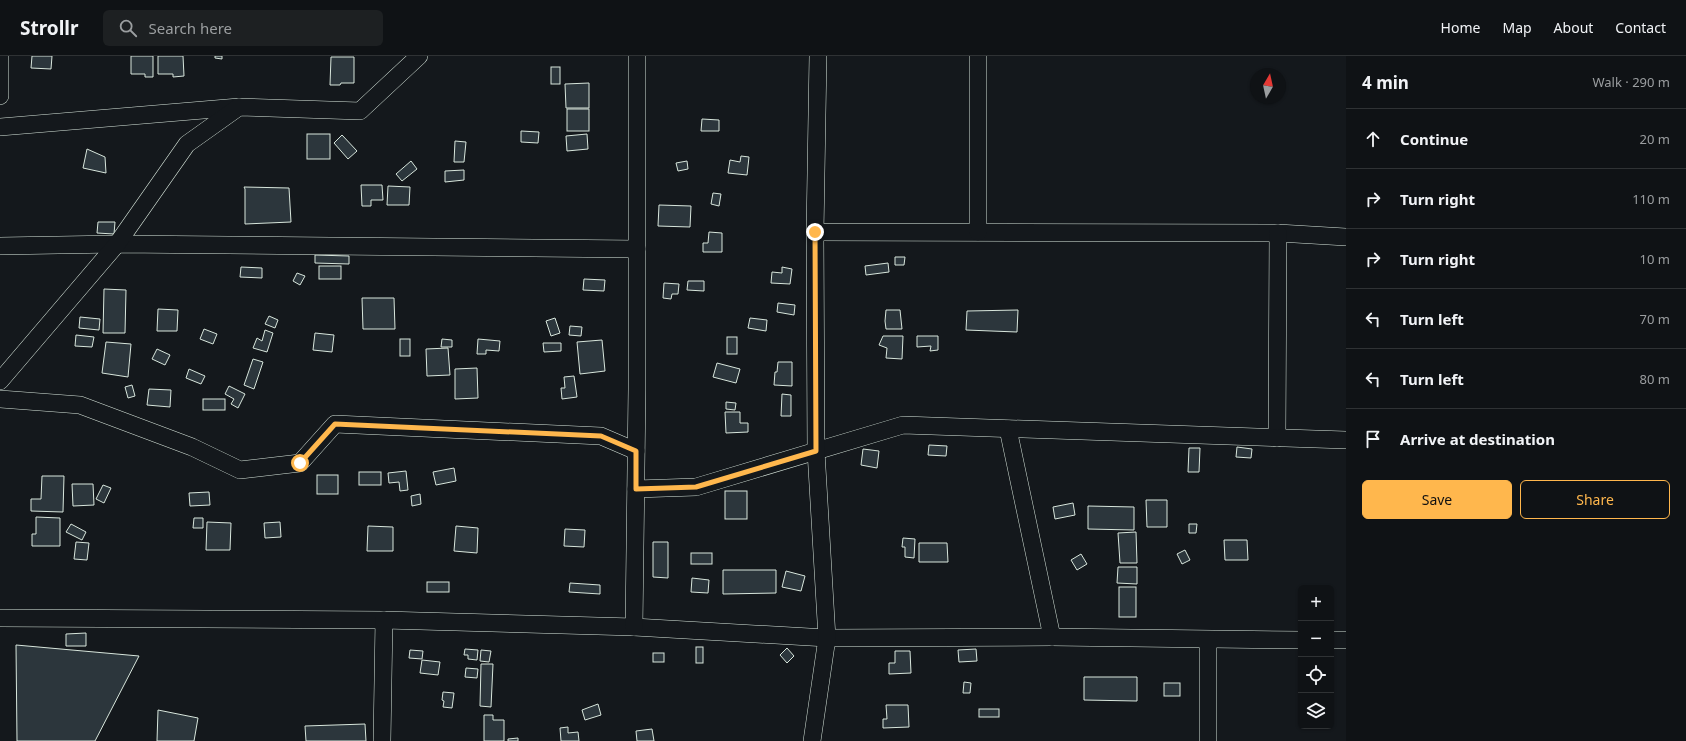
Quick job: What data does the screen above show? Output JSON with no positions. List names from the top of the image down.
{
  "north": "top",
  "page": {
    "header": "Strollr",
    "search": "Search here",
    "nav": [
      "Home",
      "Map",
      "About",
      "Contact"
    ],
    "heading": ["4 min", "Walk · 290 m"],
    "list": [
      ["Continue", "20 m"],
      ["Turn right", "110 m"],
      ["Turn right", "10 m"],
      ["Turn left", "70 m"],
      ["Turn left", "80 m"],
      "Arrive at destination"
    ],
    "buttons": ["Save", "Share"],
    "map_buttons": ["+", "−"]
  }
}
